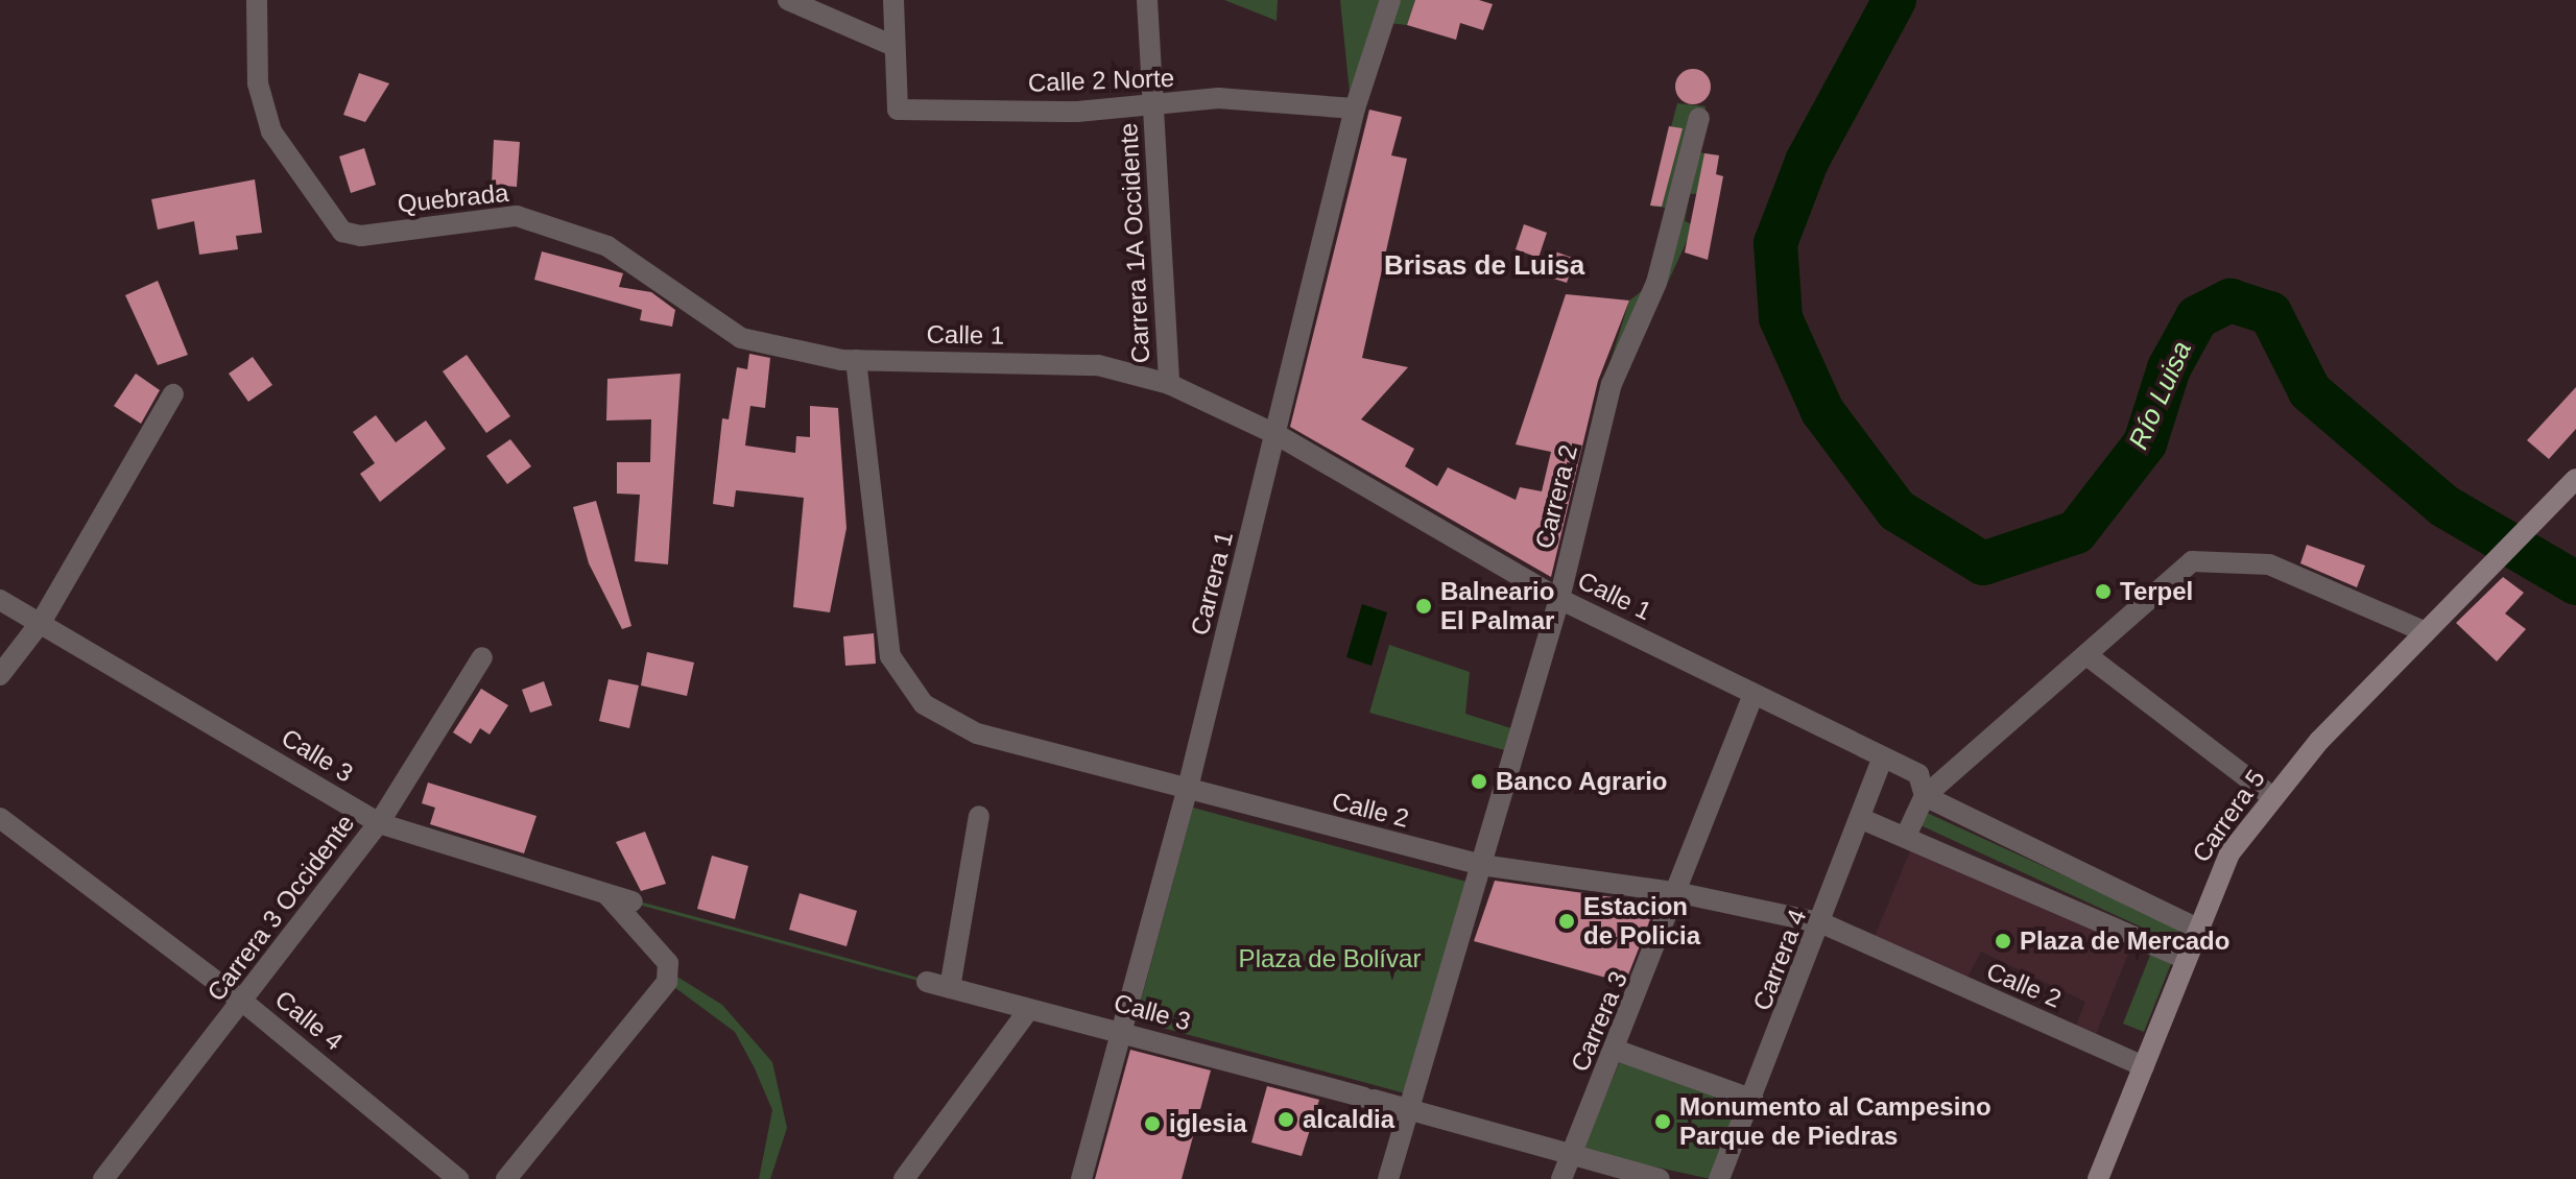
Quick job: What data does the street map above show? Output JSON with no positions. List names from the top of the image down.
{
  "streets": {
    "main road": ["Carrera 5"],
    "street": [
      "Calle 2 Norte",
      "Quebrada",
      "Carrera 1A Occidente",
      "Calle 1",
      "Carrera 2",
      "Carrera 1",
      "Calle 3",
      "Calle 2",
      "Carrera 3 Occidente",
      "Carrera 4",
      "Calle 4",
      "Carrera 3"
    ]
  },
  "crossings": [
    ["Calle 2 Norte", "Carrera 1A Occidente"],
    ["Calle 2 Norte", "Carrera 1"],
    ["Quebrada", "Calle 1"],
    ["Quebrada", "Calle 2"],
    ["Carrera 1A Occidente", "Calle 1"],
    ["Calle 1", "Carrera 2"],
    ["Calle 1", "Carrera 1"],
    ["Calle 1", "Calle 2"],
    ["Calle 1", "Carrera 5"],
    ["Calle 1", "Carrera 4"],
    ["Calle 1", "Carrera 3"],
    ["Carrera 2", "Calle 3"],
    ["Carrera 2", "Calle 2"],
    ["Carrera 1", "Calle 3"],
    ["Carrera 1", "Calle 2"],
    ["Calle 3", "Carrera 3 Occidente"],
    ["Calle 3", "Carrera 3"],
    ["Calle 2", "Carrera 5"],
    ["Calle 2", "Carrera 4"],
    ["Calle 2", "Carrera 3"],
    ["Carrera 3 Occidente", "Calle 4"]
  ],
  "districts": ["Brisas de Luisa"],
  "water": ["Río Luisa"],
  "parks": ["Plaza de Bolívar"],
  "places": [
    "Terpel",
    "Balneario El Palmar",
    "Banco Agrario",
    "Estacion de Policia",
    "Plaza de Mercado",
    "alcaldia",
    "Monumento al Campesino Parque de Piedras",
    "iglesia"
  ]
}
